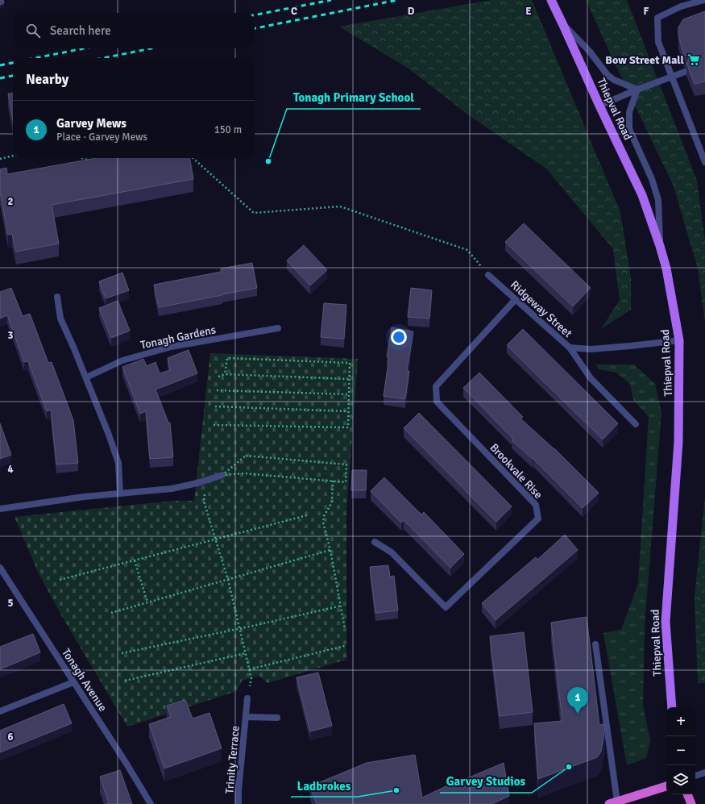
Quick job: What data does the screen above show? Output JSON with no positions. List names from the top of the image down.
{
  "streets": {
    "main road": ["Thiepval Road"],
    "street": [
      "Ridgeway Street",
      "Tonagh Gardens",
      "Brookvale Rise",
      "Tonagh Avenue",
      "Trinity Terrace"
    ]
  },
  "crossings": [
    ["Thiepval Road", "Ridgeway Street"],
    ["Ridgeway Street", "Brookvale Rise"]
  ],
  "places": {
    "supermarket": ["Bow Street Mall"],
    "other": ["Tonagh Primary School", "Garvey Studios", "Ladbrokes"]
  },
  "page": {
    "search": "Search here",
    "heading": "Nearby",
    "list": [
      {
        "mark": "1",
        "name": "Garvey Mews",
        "note": "Place · Garvey Mews",
        "value": "150 m"
      }
    ],
    "pins": "1",
    "map_buttons": ["+", "−"]
  },
  "grid": {
    "columns": [
      "C",
      "D",
      "E",
      "F"
    ],
    "rows": [
      "2",
      "3",
      "4",
      "5",
      "6"
    ]
  }
}
